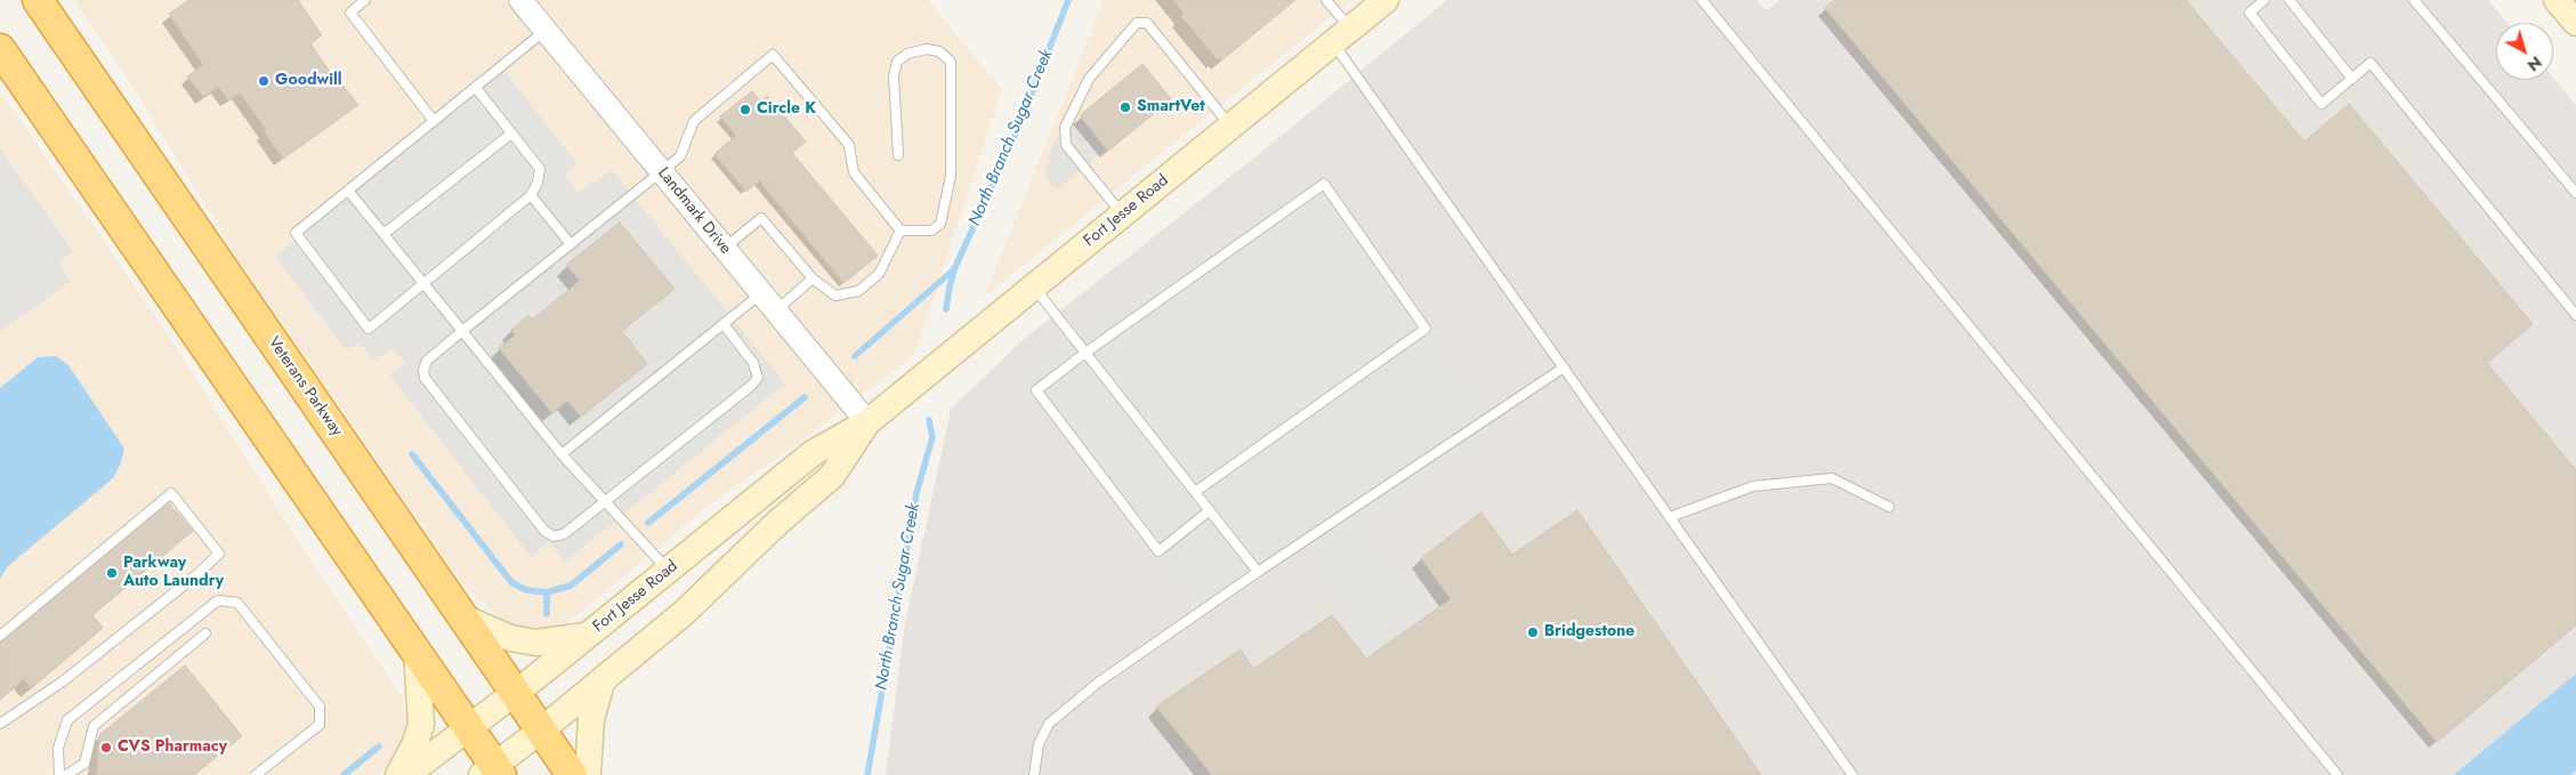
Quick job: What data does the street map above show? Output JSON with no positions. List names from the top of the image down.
{
  "streets": {
    "highway": ["Veterans Parkway"],
    "main road": ["Fort Jesse Road"],
    "street": ["Landmark Drive"]
  },
  "crossings": [
    ["Landmark Drive", "Fort Jesse Road"],
    ["Fort Jesse Road", "Veterans Parkway"]
  ],
  "water": ["North Branch Sugar Creek"],
  "places": [
    "Goodwill",
    "SmartVet",
    "Circle K",
    "Parkway Auto Laundry",
    "Bridgestone",
    "CVS Pharmacy"
  ],
  "north": "bottom right"
}
